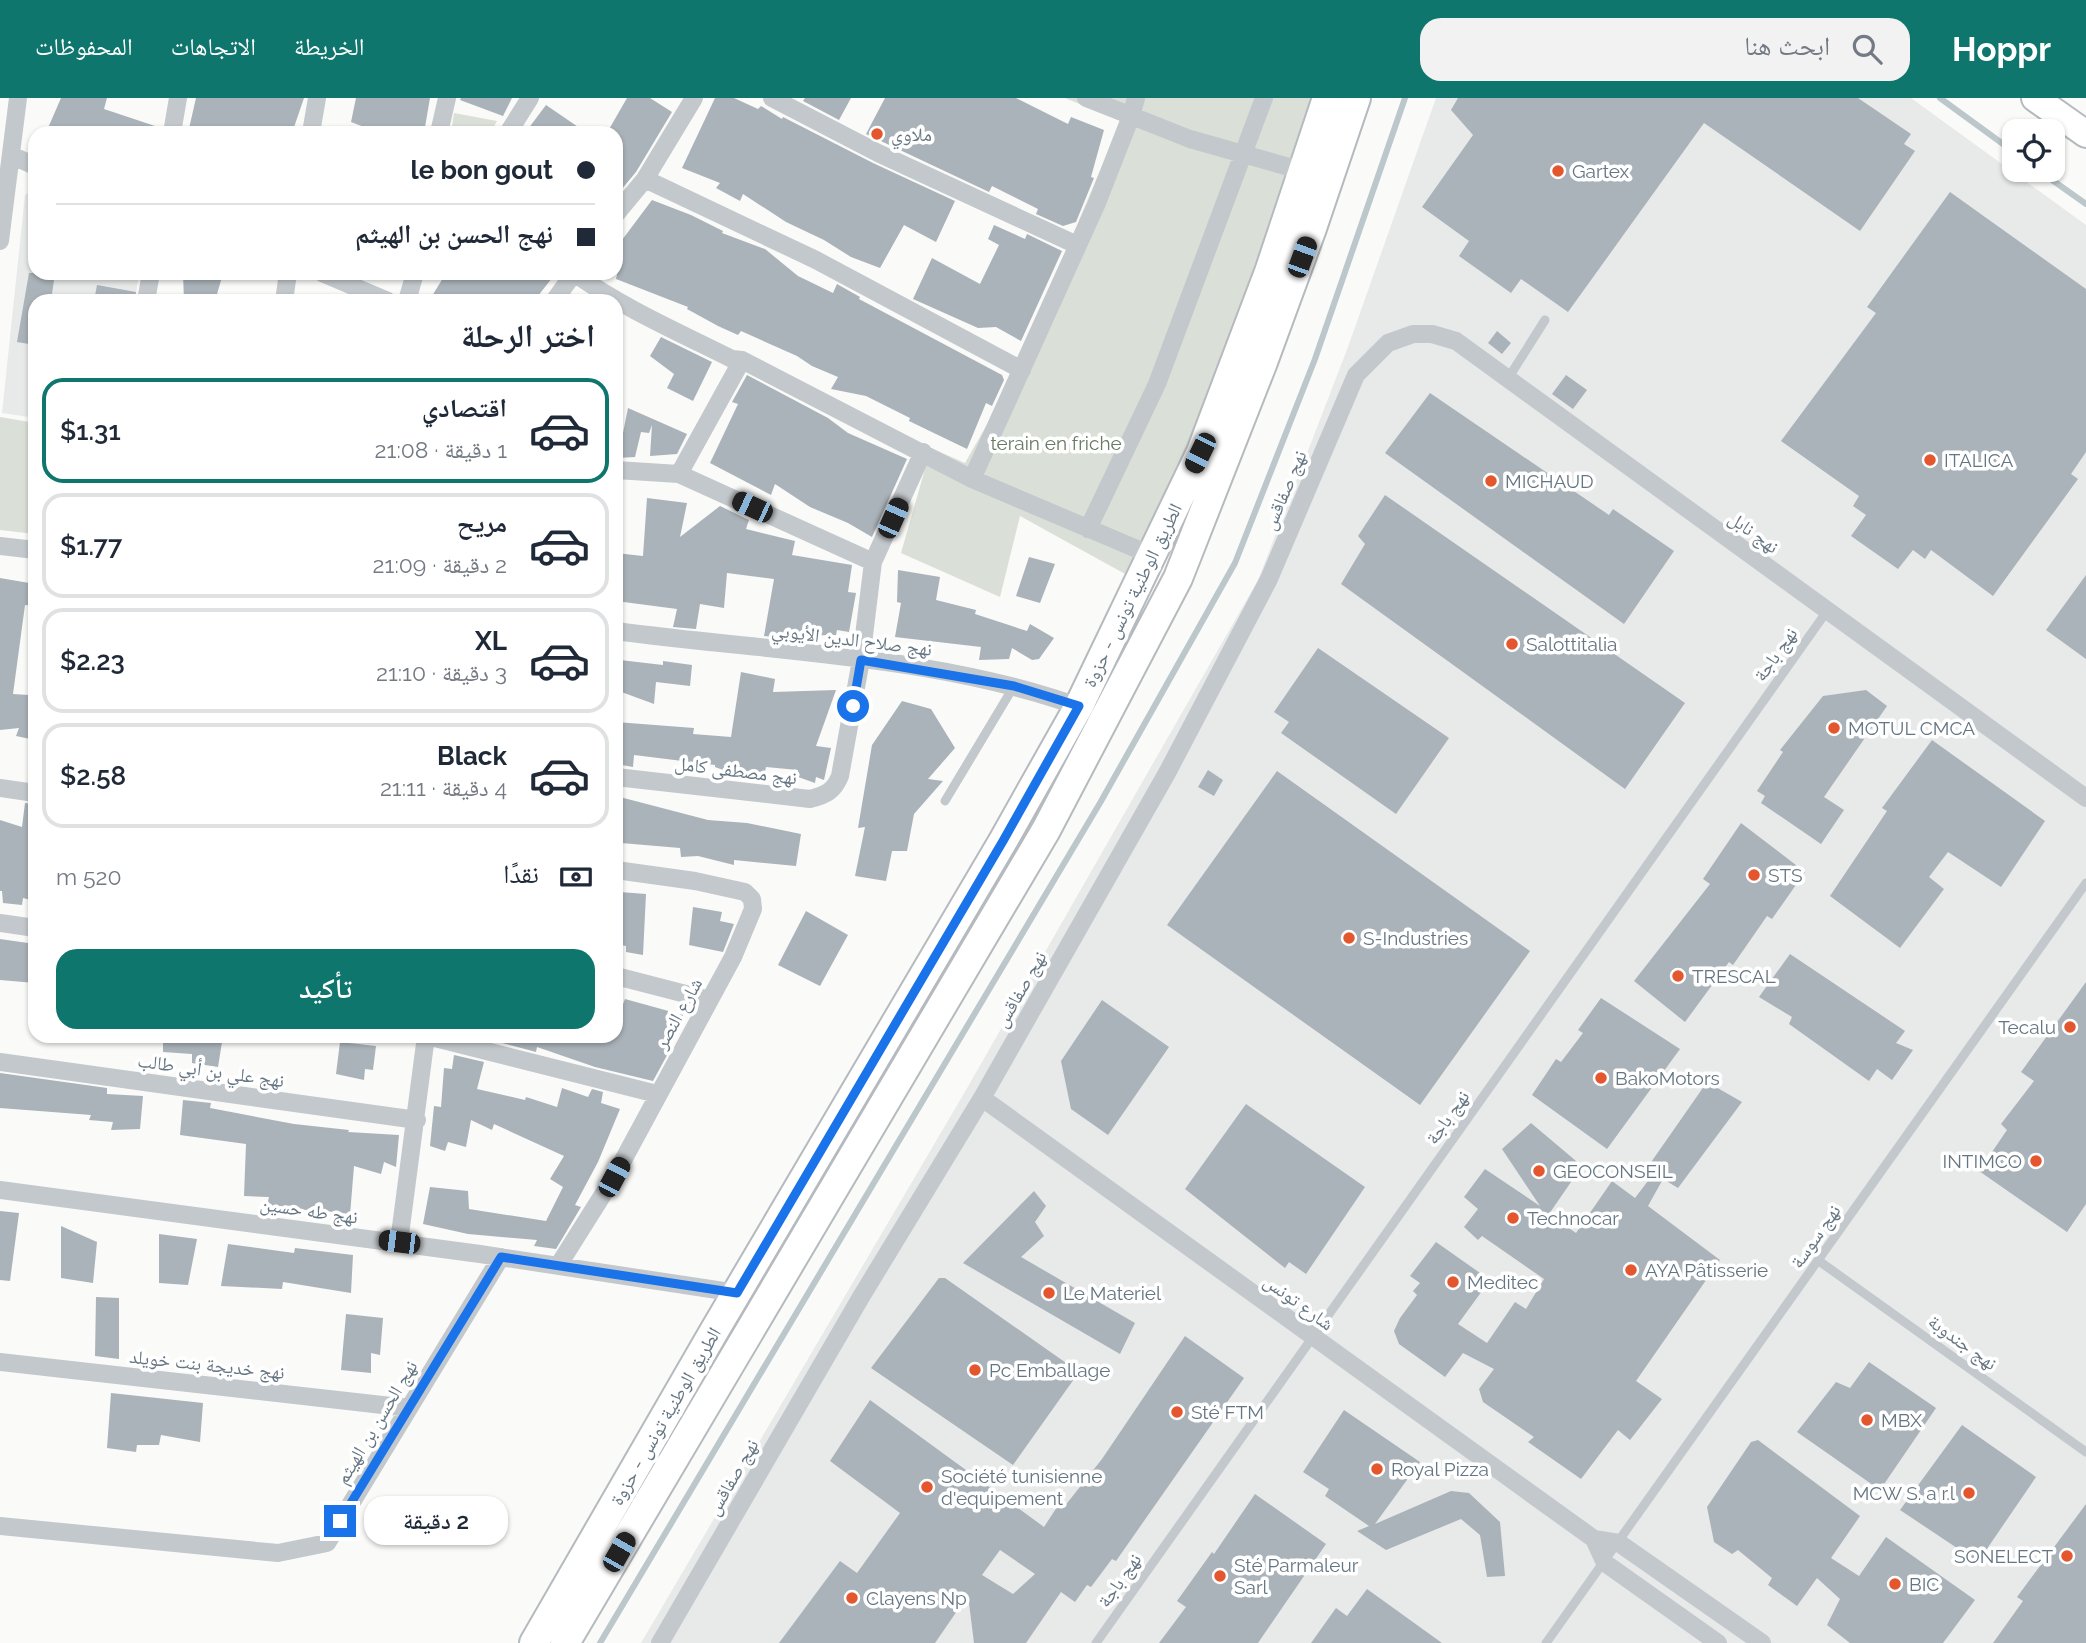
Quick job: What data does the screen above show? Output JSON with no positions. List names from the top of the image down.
{
  "streets": {
    "main road": ["الطريق الوطنية تونس - حزوة"],
    "street": [
      "نهج صفاقس",
      "نهج نابل",
      "نهج صلاح الدين الأيوبي",
      "نهج مصطفى كامل",
      "شارع النصر",
      "نهج علي بن أبي طالب",
      "نهج طه حسين",
      "شارع تونس",
      "نهج خديجة بنت خويلد",
      "نهج الحسن بن الهيثم"
    ],
    "lane": ["نهج باجة", "نهج سوسة", "نهج جندوبة"]
  },
  "crossings": [
    ["نهج صفاقس", "نهج نابل"],
    ["نهج صفاقس", "شارع تونس"],
    ["نهج نابل", "نهج باجة"],
    ["الطريق الوطنية تونس - حزوة", "نهج صلاح الدين الأيوبي"],
    ["الطريق الوطنية تونس - حزوة", "نهج طه حسين"],
    ["نهج صلاح الدين الأيوبي", "نهج مصطفى كامل"],
    ["نهج باجة", "شارع تونس"],
    ["شارع النصر", "نهج طه حسين"],
    ["نهج طه حسين", "نهج الحسن بن الهيثم"],
    ["نهج سوسة", "نهج جندوبة"],
    ["نهج خديجة بنت خويلد", "نهج الحسن بن الهيثم"]
  ],
  "parks": ["terain en friche"],
  "places": [
    "ملاوي",
    "Gartex",
    "ITALICA",
    "MICHAUD",
    "Salottitalia",
    "MOTUL CMCA",
    "STS",
    "S-Industries",
    "TRESCAL",
    "Tecalu",
    "BakoMotors",
    "INTIMCO",
    "GEOCONSEIL",
    "Technocar",
    "AYA Pâtisserie",
    "Meditec",
    "Le Materiel",
    "Pc Emballage",
    "Sté FTM",
    "MBX",
    "Royal Pizza",
    "Société tunisienne d'equipement",
    "MCW S. a r.l",
    "SONELECT",
    "Sté Parmaleur Sarl",
    "BIC",
    "Clayens Np"
  ],
  "page": {
    "header": "Hoppr",
    "search": "ابحث هنا",
    "nav": ["الخريطة", "الاتجاهات", "المحفوظات"],
    "banner": ["le bon gout", "نهج الحسن بن الهيثم"],
    "heading": "اختر الرحلة",
    "list": [
      {
        "name": "اقتصادي",
        "note": "1 دقيقة · 21:08",
        "value": "$1.31"
      },
      {
        "name": "مريح",
        "note": "2 دقيقة · 21:09",
        "value": "$1.77"
      },
      {
        "name": "XL",
        "note": "3 دقيقة · 21:10",
        "value": "$2.23"
      },
      {
        "name": "Black",
        "note": "4 دقيقة · 21:11",
        "value": "$2.58"
      }
    ],
    "pay": ["نقدًا", "520 m"],
    "buttons": "تأكيد",
    "bubble": "2 دقيقة"
  }
}
